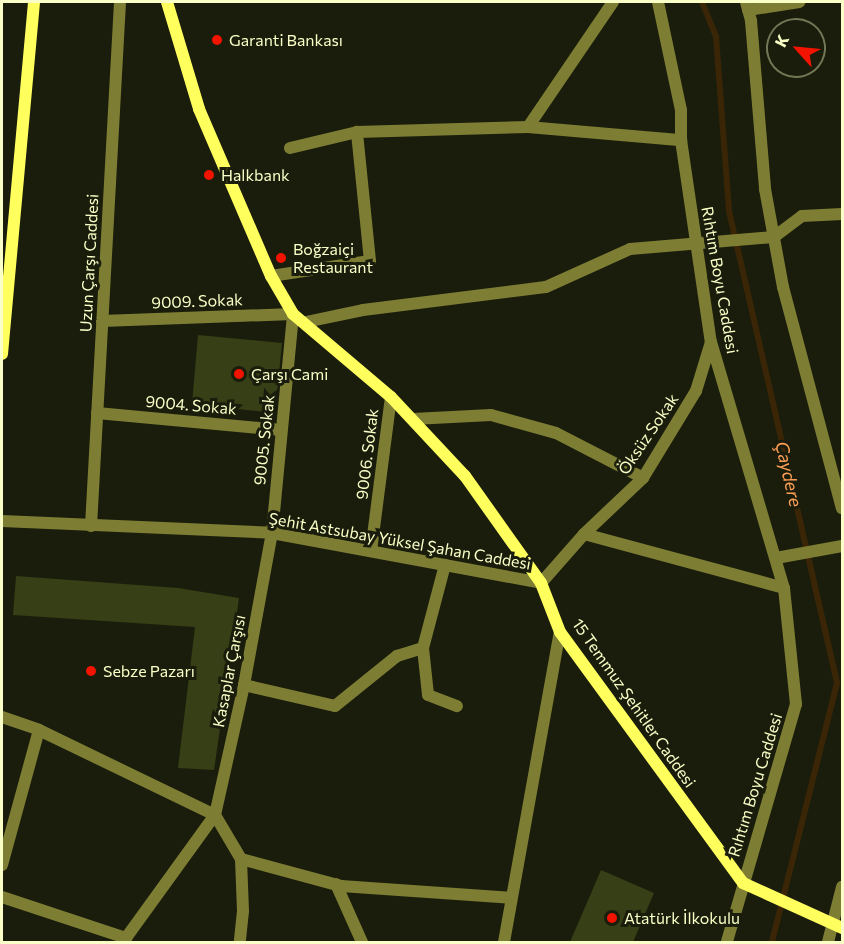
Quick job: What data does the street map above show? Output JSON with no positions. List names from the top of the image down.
{
  "streets": {
    "main road": ["15 Temmuz Şehitler Caddesi"],
    "street": [
      "Uzun Çarşı Caddesi",
      "Rıhtım Boyu Caddesi",
      "9009. Sokak",
      "9004. Sokak",
      "Öksüz Sokak",
      "9005. Sokak",
      "9006. Sokak",
      "Şehit Astsubay Yüksel Şahan Caddesi",
      "Kasaplar Çarşısı"
    ]
  },
  "crossings": [
    ["Uzun Çarşı Caddesi", "9009. Sokak"],
    ["Uzun Çarşı Caddesi", "9004. Sokak"],
    ["Uzun Çarşı Caddesi", "Şehit Astsubay Yüksel Şahan Caddesi"],
    ["Rıhtım Boyu Caddesi", "Öksüz Sokak"],
    ["Rıhtım Boyu Caddesi", "15 Temmuz Şehitler Caddesi"],
    ["9009. Sokak", "9005. Sokak"],
    ["9009. Sokak", "15 Temmuz Şehitler Caddesi"],
    ["9004. Sokak", "9005. Sokak"],
    ["Öksüz Sokak", "Şehit Astsubay Yüksel Şahan Caddesi"],
    ["Öksüz Sokak", "15 Temmuz Şehitler Caddesi"],
    ["9005. Sokak", "Şehit Astsubay Yüksel Şahan Caddesi"],
    ["9005. Sokak", "Kasaplar Çarşısı"],
    ["9005. Sokak", "15 Temmuz Şehitler Caddesi"],
    ["9006. Sokak", "Şehit Astsubay Yüksel Şahan Caddesi"],
    ["9006. Sokak", "15 Temmuz Şehitler Caddesi"],
    ["Şehit Astsubay Yüksel Şahan Caddesi", "Kasaplar Çarşısı"],
    ["Şehit Astsubay Yüksel Şahan Caddesi", "15 Temmuz Şehitler Caddesi"]
  ],
  "water": ["Çaydere"],
  "places": [
    "Garanti Bankası",
    "Halkbank",
    "Boğzaiçi Restaurant",
    "Çarşı Cami",
    "Sebze Pazarı",
    "Atatürk İlkokulu"
  ],
  "north": "top left"
}
